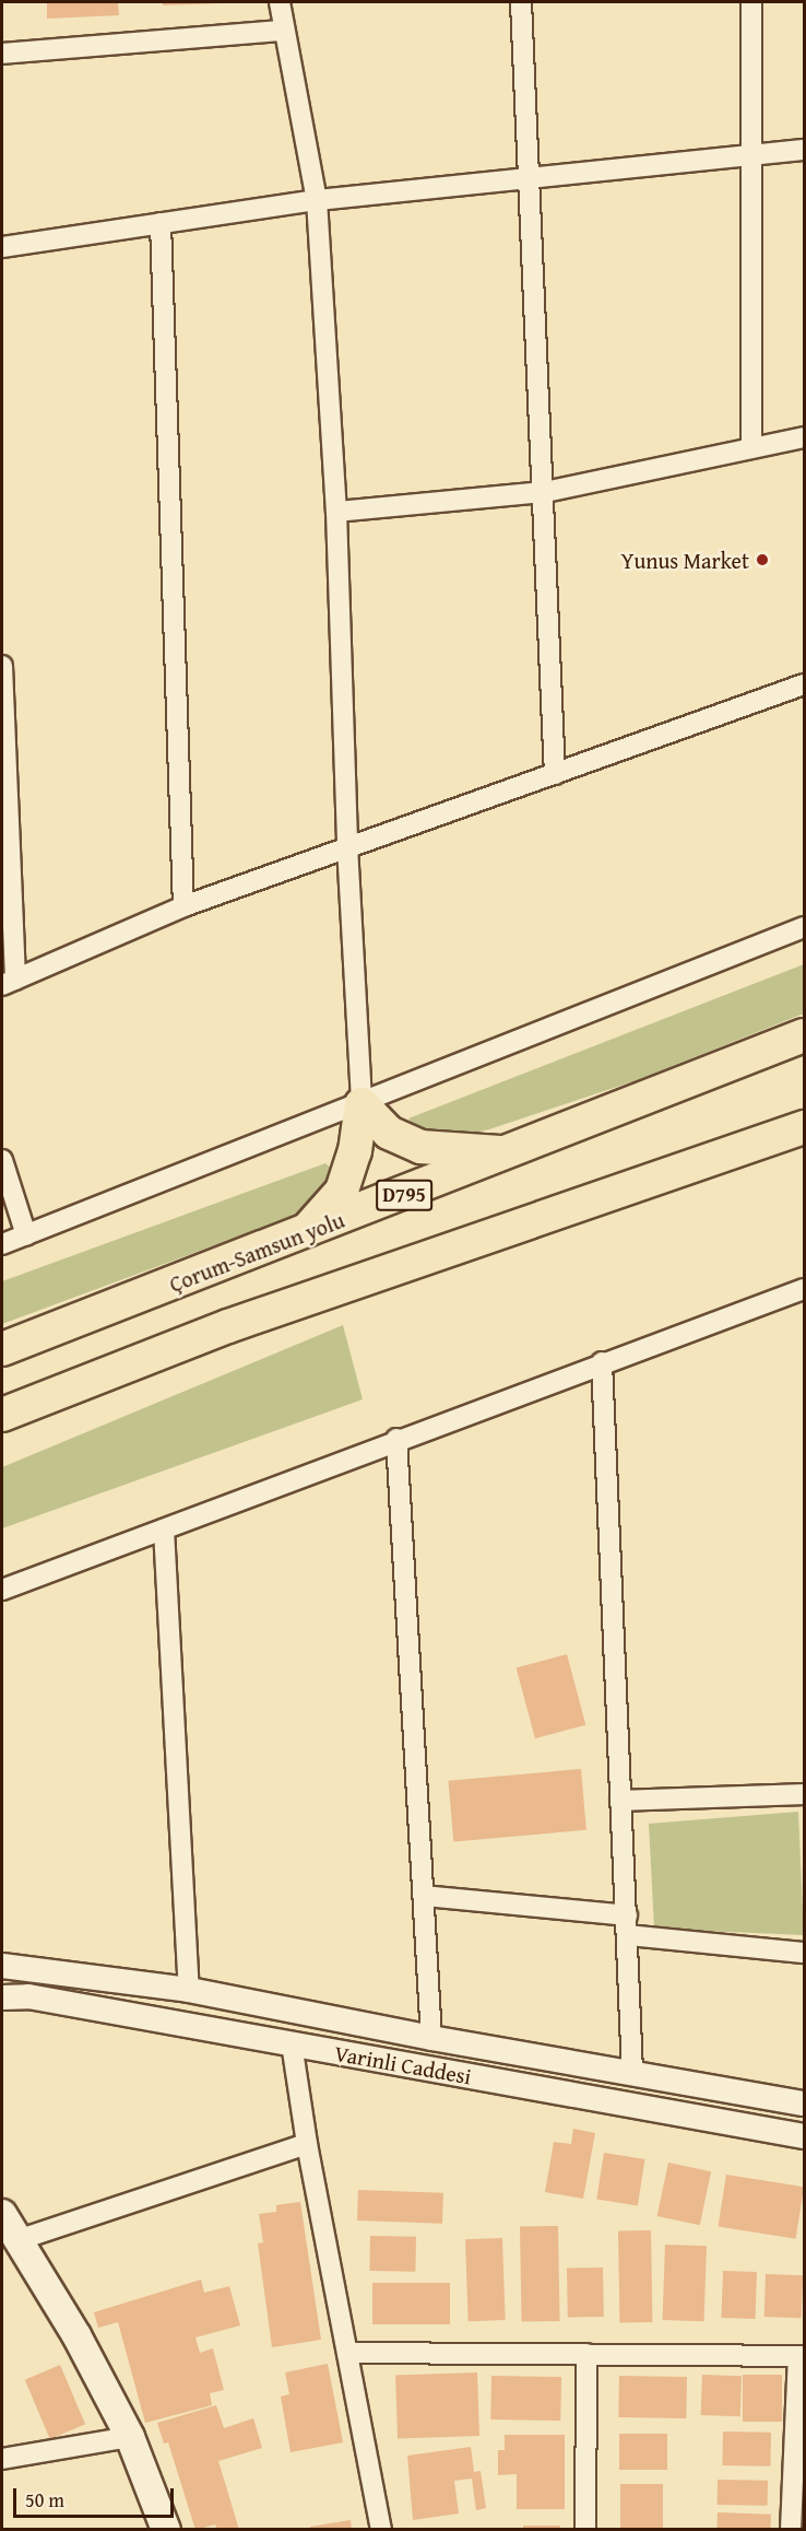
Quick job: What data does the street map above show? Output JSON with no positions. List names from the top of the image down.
{
  "streets": {
    "highway": ["D795", "Çorum-Samsun yolu"],
    "street": ["Varinli Caddesi"]
  },
  "places": ["Yunus Market"],
  "scale_bar": "50 m"
}
